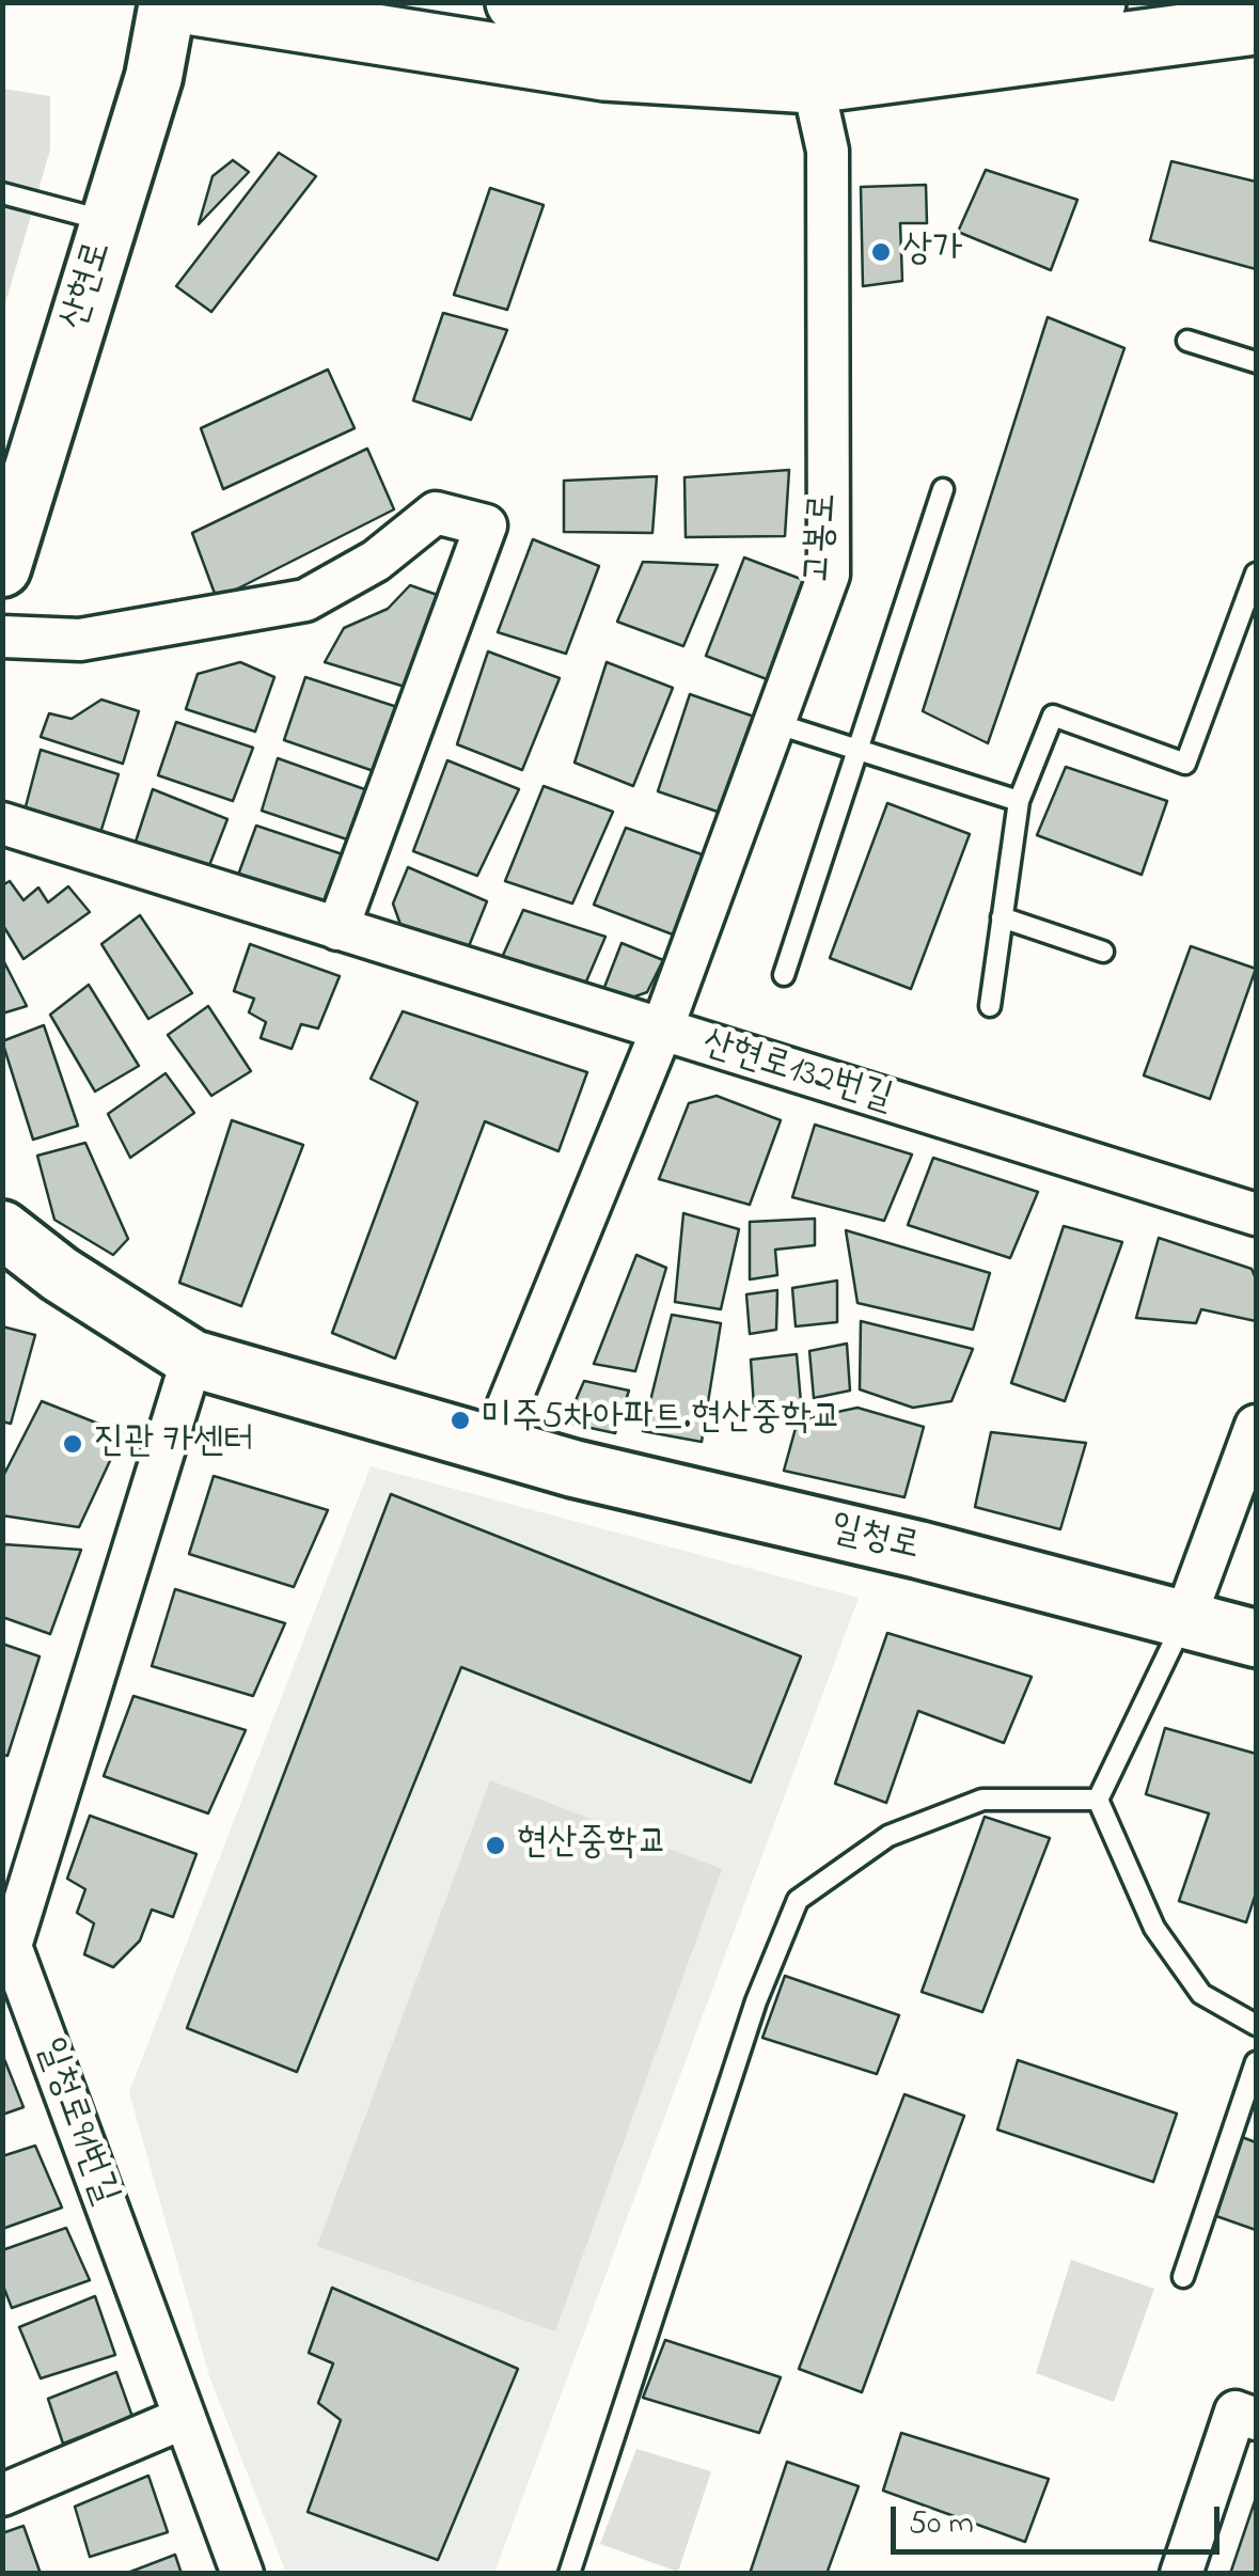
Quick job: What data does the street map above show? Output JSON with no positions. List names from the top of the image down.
{
  "streets": {
    "street": [
      "산현로",
      "고봉로",
      "산현로132번길",
      "일청로",
      "일청로91번길"
    ]
  },
  "crossings": [
    ["고봉로", "산현로132번길"],
    ["일청로", "일청로91번길"]
  ],
  "places": [
    "상가",
    "미주5차아파트.현산중학교",
    "진관 카센터",
    "현산중학교"
  ],
  "scale_bar": "50 m"
}
